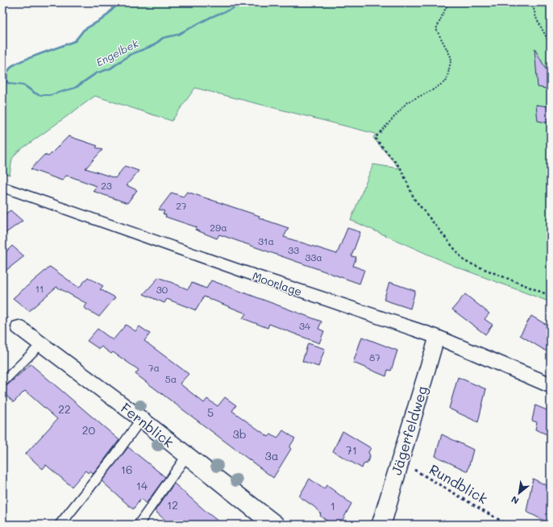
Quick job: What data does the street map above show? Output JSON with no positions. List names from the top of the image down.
{
  "streets": {
    "street": ["Moorlage", "Fernblick", "Jägerfeldweg"],
    "path": ["Rundblick"]
  },
  "crossings": [
    ["Moorlage", "Jägerfeldweg"],
    ["Jägerfeldweg", "Rundblick"]
  ],
  "water": ["Engelbek"],
  "house_numbers": [
    "23",
    "27",
    "29a",
    "31a",
    "33",
    "33a",
    "11",
    "30",
    "34",
    "87",
    "7a",
    "5a",
    "22",
    "5",
    "20",
    "3b",
    "71",
    "3a",
    "16",
    "14",
    "12",
    "1"
  ],
  "north": "bottom left"
}
